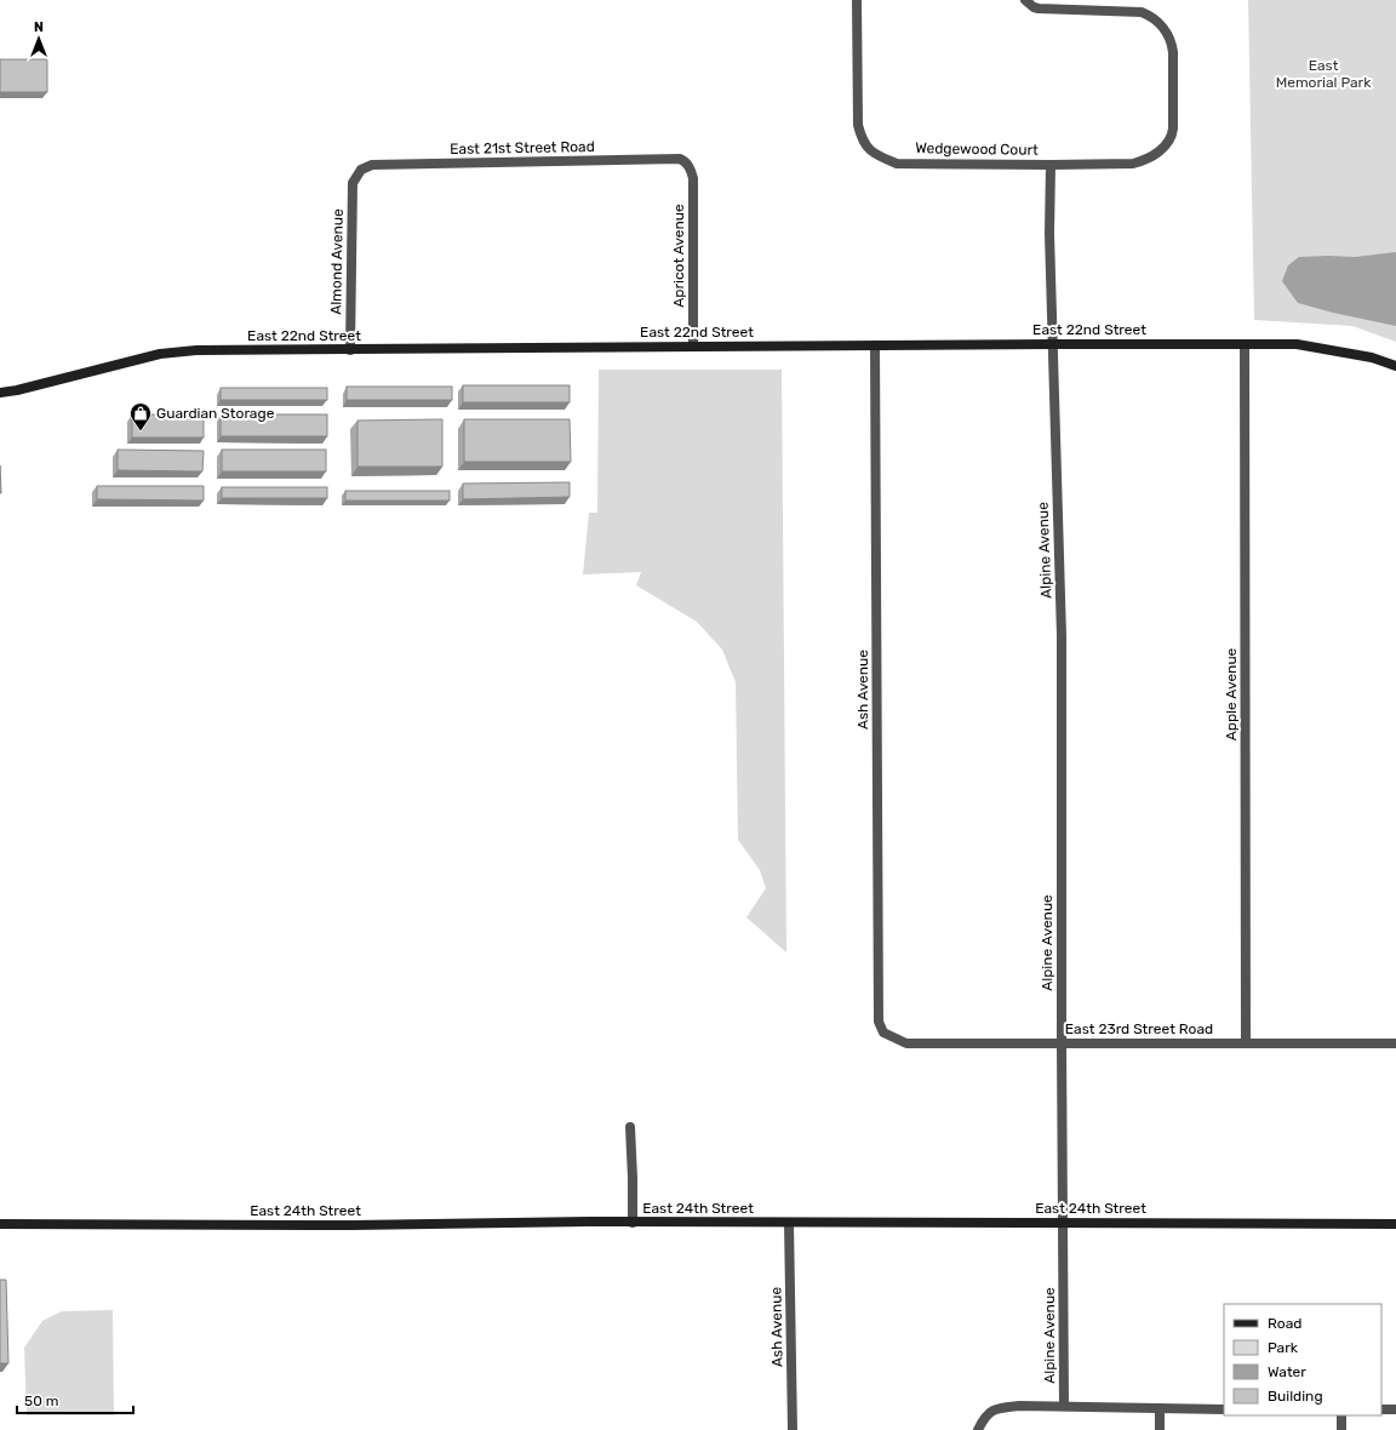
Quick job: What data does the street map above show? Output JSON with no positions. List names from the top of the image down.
{
  "streets": {
    "street": [
      "East 21st Street Road",
      "Wedgewood Court",
      "Apricot Avenue",
      "Almond Avenue",
      "East 22nd Street",
      "Alpine Avenue",
      "Ash Avenue",
      "Apple Avenue",
      "East 23rd Street Road",
      "East 24th Street"
    ]
  },
  "crossings": [
    ["East 21st Street Road", "Apricot Avenue"],
    ["East 21st Street Road", "Almond Avenue"],
    ["Wedgewood Court", "East 22nd Street"],
    ["Wedgewood Court", "Alpine Avenue"],
    ["Apricot Avenue", "East 22nd Street"],
    ["Almond Avenue", "East 22nd Street"],
    ["East 22nd Street", "Ash Avenue"],
    ["East 22nd Street", "Apple Avenue"],
    ["Alpine Avenue", "East 23rd Street Road"],
    ["Alpine Avenue", "East 24th Street"],
    ["Ash Avenue", "East 23rd Street Road"],
    ["Ash Avenue", "East 24th Street"],
    ["Apple Avenue", "East 23rd Street Road"]
  ],
  "parks": ["East Memorial Park"],
  "places": {
    "shop": ["Guardian Storage"]
  },
  "legend": [
    "Road",
    "Park",
    "Water",
    "Building"
  ],
  "scale_bar": "50 m",
  "north": "top"
}
